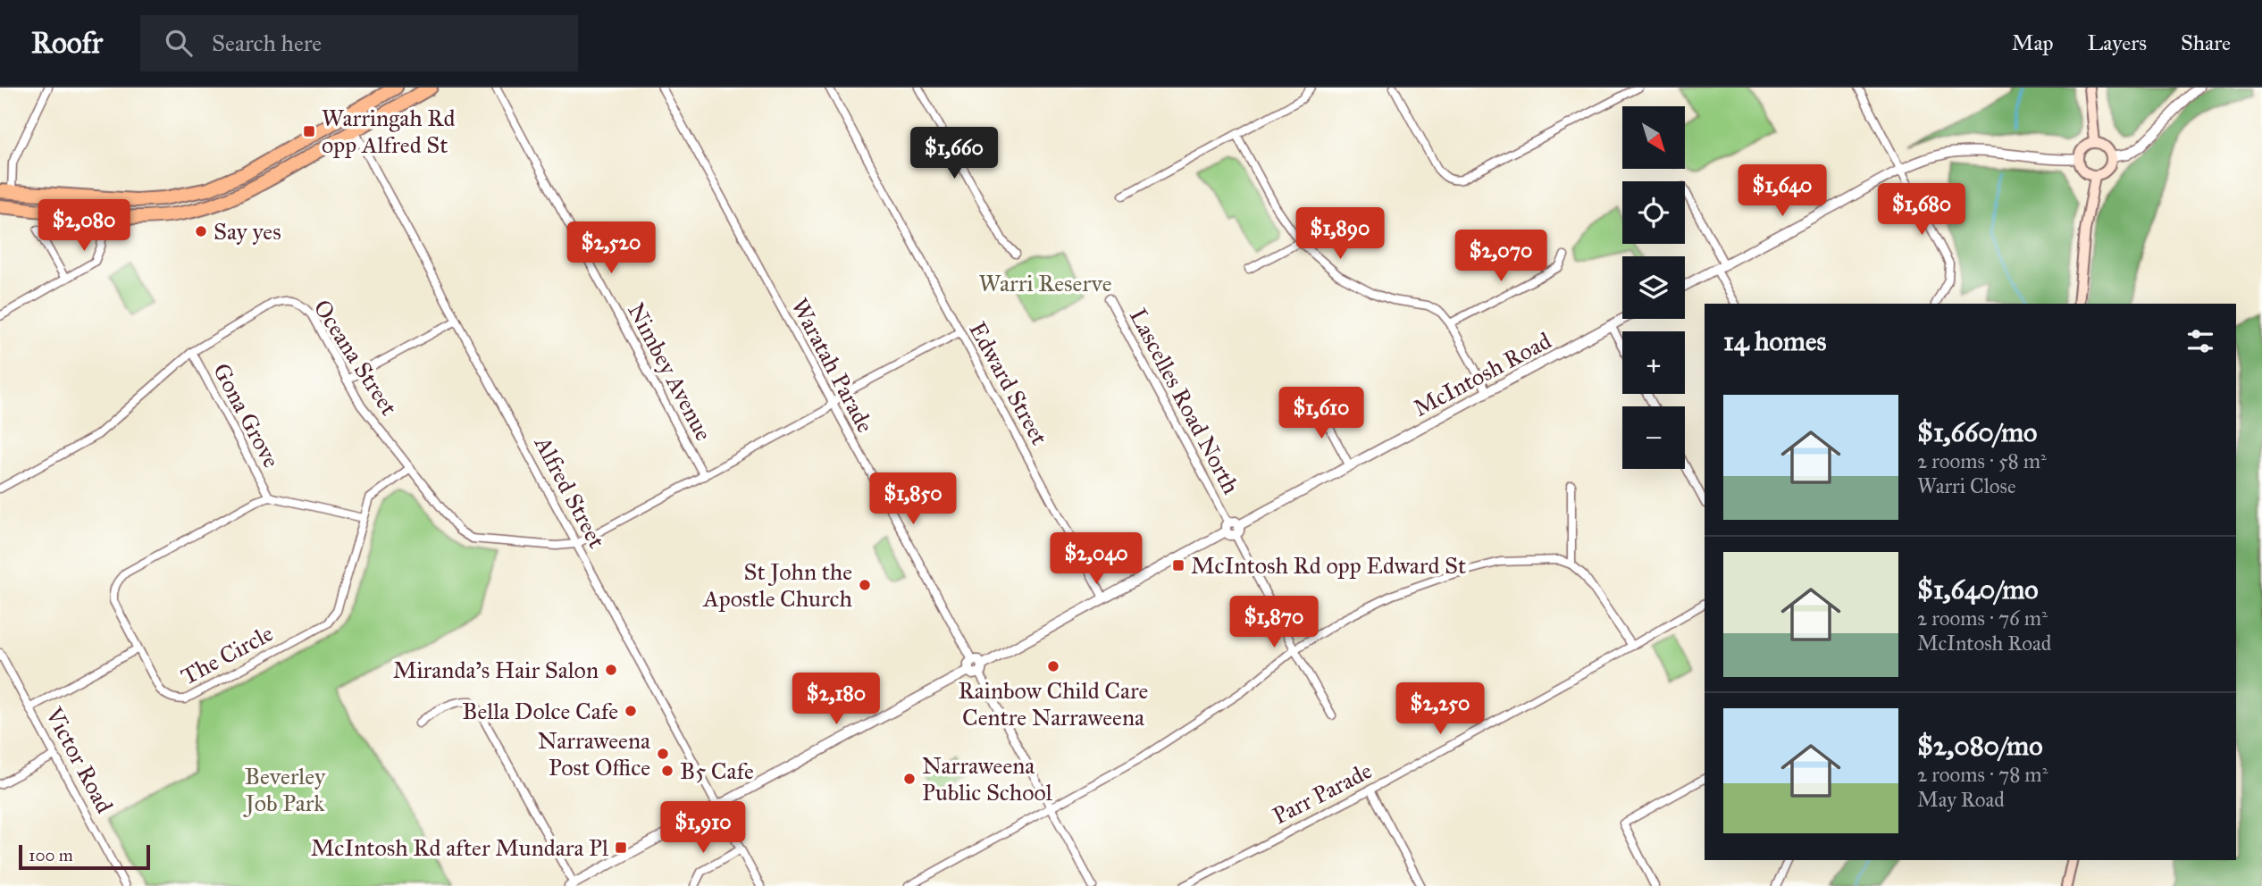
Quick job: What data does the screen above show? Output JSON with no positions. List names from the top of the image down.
{
  "streets": {
    "street": [
      "Oceana Street",
      "Waratah Parade",
      "Nimbey Avenue",
      "McIntosh Road",
      "Edward Street",
      "Lascelles Road North",
      "Gona Grove",
      "Alfred Street",
      "The Circle",
      "Victor Road",
      "Parr Parade"
    ]
  },
  "crossings": [
    ["Oceana Street", "Gona Grove"],
    ["Oceana Street", "Alfred Street"],
    ["Oceana Street", "The Circle"],
    ["McIntosh Road", "Lascelles Road North"],
    ["Gona Grove", "The Circle"]
  ],
  "parks": ["Warri Reserve", "Beverley Job Park"],
  "places": {
    "transit": ["Warringah Rd opp Alfred St", "McIntosh Rd opp Edward St", "McIntosh Rd after Mundara Pl"],
    "other": [
      "Say yes",
      "St John the Apostle Church",
      "Rainbow Child Care Centre Narraweena",
      "Miranda's Hair Salon",
      "Bella Dolce Cafe",
      "Narraweena Post Office",
      "B5 Cafe",
      "Narraweena Public School"
    ]
  },
  "scale_bar": "100 m",
  "north": "bottom right",
  "page": {
    "header": "Roofr",
    "search": "Search here",
    "nav": ["Map", "Layers", "Share"],
    "map_buttons": ["+", "−"],
    "price": [
      "$1,660",
      "$1,640",
      "$1,680",
      "$2,080",
      "$1,890",
      "$2,520",
      "$2,070",
      "$1,610",
      "$1,850",
      "$2,040",
      "$1,870",
      "$2,180",
      "$2,250",
      "$1,910"
    ],
    "heading": "14 homes",
    "list": [
      {
        "name": "$1,660/mo",
        "note": "2 rooms · 58 m² · Warri Close"
      },
      {
        "name": "$1,640/mo",
        "note": "2 rooms · 76 m² · McIntosh Road"
      },
      {
        "name": "$2,080/mo",
        "note": "2 rooms · 78 m² · May Road"
      }
    ],
    "scale": "100 m"
  }
}
